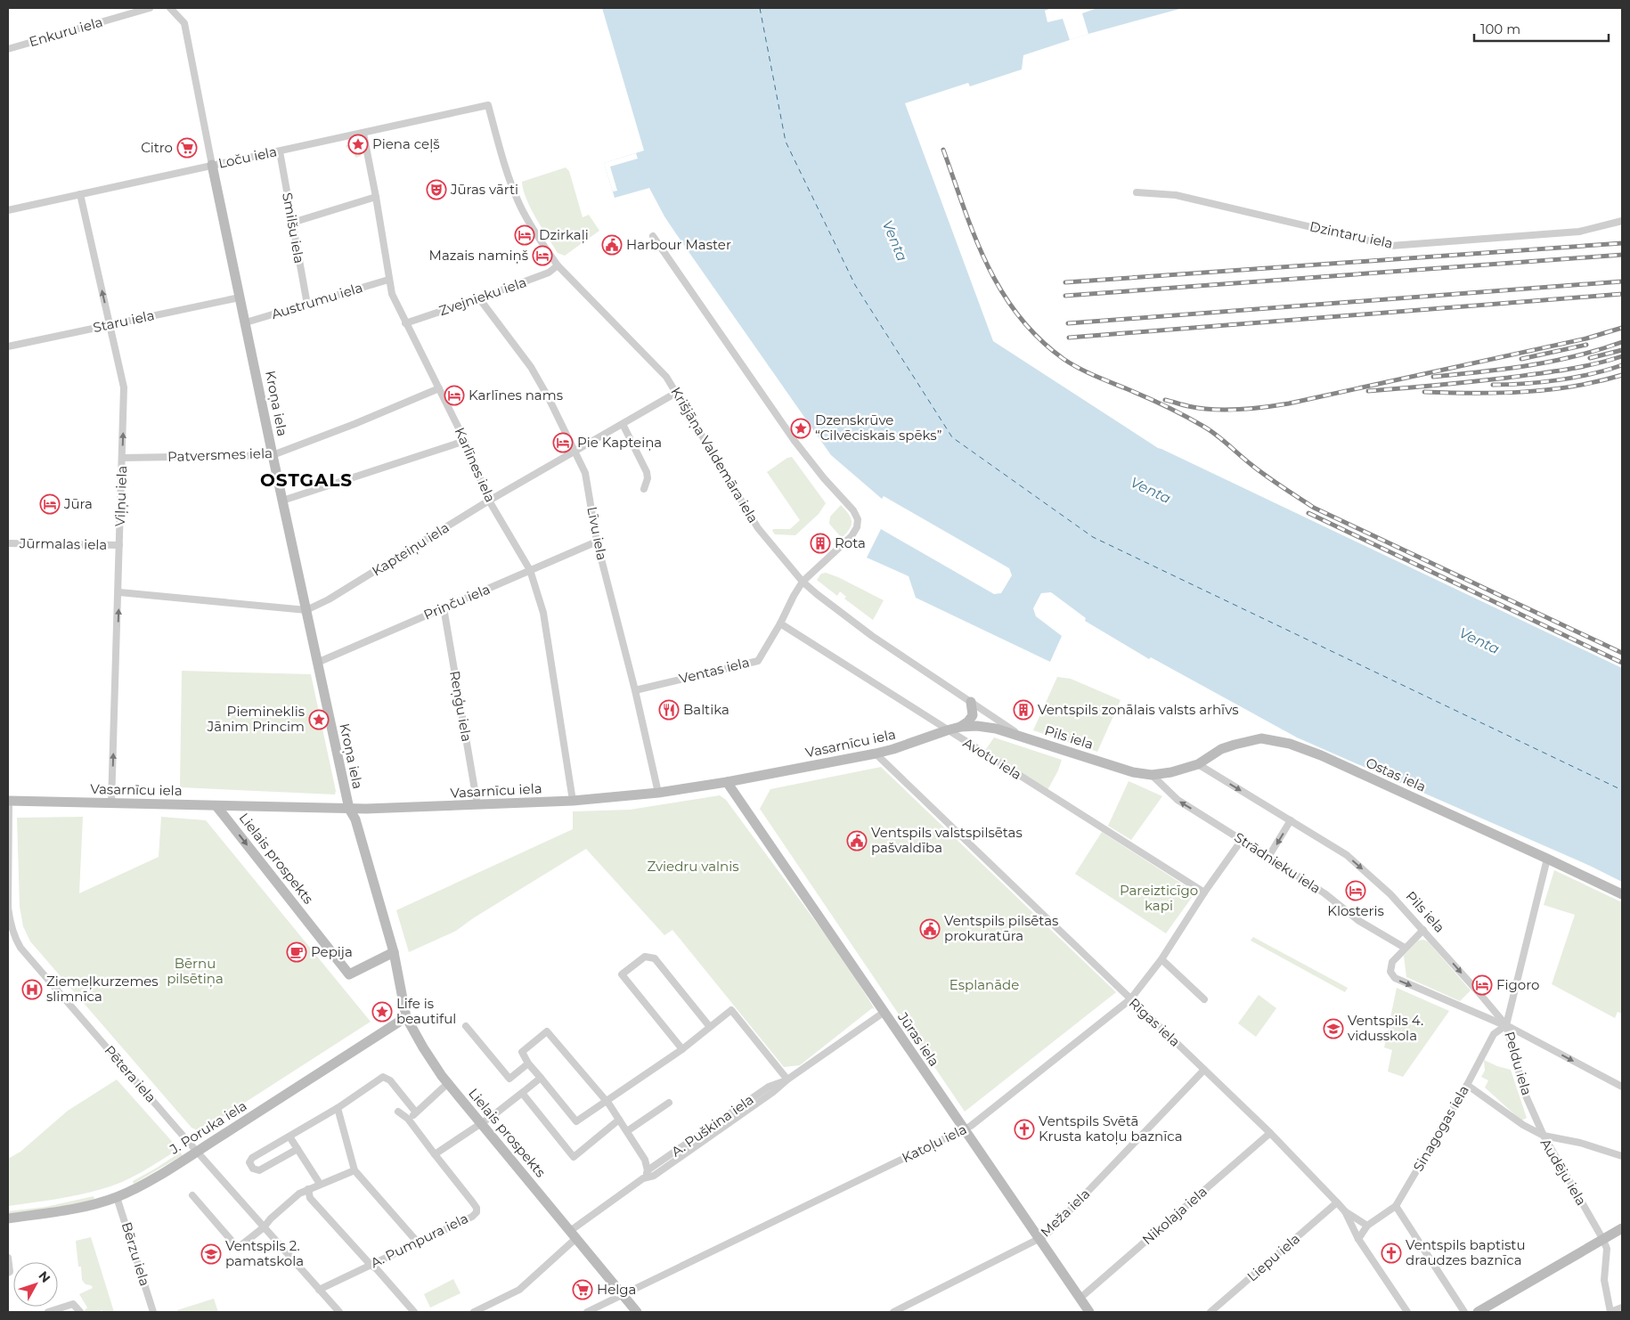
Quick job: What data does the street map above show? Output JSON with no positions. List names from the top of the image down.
{
  "streets": {
    "street": [
      "Enkuru iela",
      "Loču iela",
      "Smilšu iela",
      "Dzintaru iela",
      "Zvejnieku iela",
      "Austrumu iela",
      "Staru iela",
      "Kroņa iela",
      "Patversmes iela",
      "Krišjāņa Valdemāra iela",
      "Karlīnes iela",
      "Viļņu iela",
      "Līvu iela",
      "Jūrmalas iela",
      "Kapteiņu iela",
      "Prinču iela",
      "Ventas iela",
      "Reņģu iela",
      "Pils iela",
      "Vasarnīcu iela",
      "Avotu iela",
      "Ostas iela",
      "Lielais prospekts",
      "Strādnieku iela",
      "Rīgas iela",
      "Jūras iela",
      "Peldu iela",
      "Pētera iela",
      "A. Puškina iela",
      "J. Poruka iela",
      "Sinagogas iela",
      "Katoļu iela",
      "Audēju iela",
      "Meža iela",
      "Nikolaja iela",
      "A. Pumpura iela",
      "Bērzu iela",
      "Liepu iela"
    ]
  },
  "crossings": [
    ["Loču iela", "Smilšu iela"],
    ["Loču iela", "Kroņa iela"],
    ["Loču iela", "Krišjāņa Valdemāra iela"],
    ["Loču iela", "Karlīnes iela"],
    ["Loču iela", "Viļņu iela"],
    ["Smilšu iela", "Austrumu iela"],
    ["Zvejnieku iela", "Krišjāņa Valdemāra iela"],
    ["Zvejnieku iela", "Karlīnes iela"],
    ["Zvejnieku iela", "Līvu iela"],
    ["Austrumu iela", "Kroņa iela"],
    ["Austrumu iela", "Karlīnes iela"],
    ["Staru iela", "Kroņa iela"],
    ["Staru iela", "Viļņu iela"],
    ["Kroņa iela", "Patversmes iela"],
    ["Kroņa iela", "Kapteiņu iela"],
    ["Kroņa iela", "Prinču iela"],
    ["Kroņa iela", "Vasarnīcu iela"],
    ["Kroņa iela", "Lielais prospekts"],
    ["Patversmes iela", "Karlīnes iela"],
    ["Patversmes iela", "Viļņu iela"],
    ["Krišjāņa Valdemāra iela", "Kapteiņu iela"],
    ["Krišjāņa Valdemāra iela", "Ventas iela"],
    ["Krišjāņa Valdemāra iela", "Pils iela"],
    ["Karlīnes iela", "Kapteiņu iela"],
    ["Karlīnes iela", "Prinču iela"],
    ["Karlīnes iela", "Vasarnīcu iela"],
    ["Viļņu iela", "Jūrmalas iela"],
    ["Viļņu iela", "Vasarnīcu iela"],
    ["Līvu iela", "Kapteiņu iela"],
    ["Līvu iela", "Prinču iela"],
    ["Līvu iela", "Ventas iela"],
    ["Līvu iela", "Vasarnīcu iela"],
    ["Prinču iela", "Reņģu iela"],
    ["Ventas iela", "Avotu iela"],
    ["Reņģu iela", "Vasarnīcu iela"],
    ["Pils iela", "Vasarnīcu iela"],
    ["Pils iela", "Ostas iela"],
    ["Pils iela", "Strādnieku iela"],
    ["Pils iela", "Peldu iela"],
    ["Pils iela", "Sinagogas iela"],
    ["Vasarnīcu iela", "Avotu iela"],
    ["Vasarnīcu iela", "Lielais prospekts"],
    ["Vasarnīcu iela", "Rīgas iela"],
    ["Vasarnīcu iela", "Jūras iela"],
    ["Vasarnīcu iela", "Pētera iela"],
    ["Avotu iela", "Katoļu iela"],
    ["Ostas iela", "Strādnieku iela"],
    ["Ostas iela", "Peldu iela"],
    ["Lielais prospekts", "A. Puškina iela"],
    ["Lielais prospekts", "J. Poruka iela"],
    ["Lielais prospekts", "Katoļu iela"],
    ["Strādnieku iela", "Katoļu iela"],
    ["Rīgas iela", "Sinagogas iela"],
    ["Rīgas iela", "Katoļu iela"],
    ["Rīgas iela", "Meža iela"],
    ["Rīgas iela", "Nikolaja iela"],
    ["Rīgas iela", "Liepu iela"],
    ["Jūras iela", "A. Puškina iela"],
    ["Jūras iela", "Katoļu iela"],
    ["Jūras iela", "Meža iela"],
    ["Jūras iela", "Nikolaja iela"],
    ["Peldu iela", "Sinagogas iela"],
    ["Peldu iela", "Audēju iela"],
    ["Pētera iela", "J. Poruka iela"],
    ["Pētera iela", "A. Pumpura iela"],
    ["J. Poruka iela", "Bērzu iela"],
    ["Sinagogas iela", "Audēju iela"]
  ],
  "one_way": ["Viļņu iela", "Pils iela", "Strādnieku iela"],
  "districts": ["OSTGALS"],
  "water": ["Venta"],
  "parks": [
    "Zviedru valnis",
    "Pareizticīgo kapi",
    "Bērnu pilsētiņa",
    "Esplanāde"
  ],
  "places": {
    "place": [
      "Piena ceļš",
      "Dzenskrūve “Cilvēciskais spēks”",
      "Piemineklis Jānim Princim",
      "Life is beautiful"
    ],
    "supermarket": ["Citro", "Helga"],
    "theatre": ["Jūras vārti"],
    "hotel": [
      "Dzirkaļi",
      "Mazais namiņš",
      "Karlīnes nams",
      "Pie Kapteiņa",
      "Jūra",
      "Klosteris",
      "Figoro"
    ],
    "public building": ["Harbour Master", "Ventspils valstspilsētas pašvaldība", "Ventspils pilsētas prokuratūra"],
    "building": ["Rota", "Ventspils zonālais valsts arhīvs"],
    "restaurant": ["Baltika"],
    "cafe": ["Pepija"],
    "hospital": ["Ziemeļkurzemes slimnīca"],
    "school or university": ["Ventspils 4. vidusskola", "Ventspils 2. pamatskola"],
    "church": ["Ventspils Svētā Krusta katoļu baznīca", "Ventspils baptistu draudzes baznīca"]
  },
  "scale_bar": "100 m",
  "north": "top right"
}
